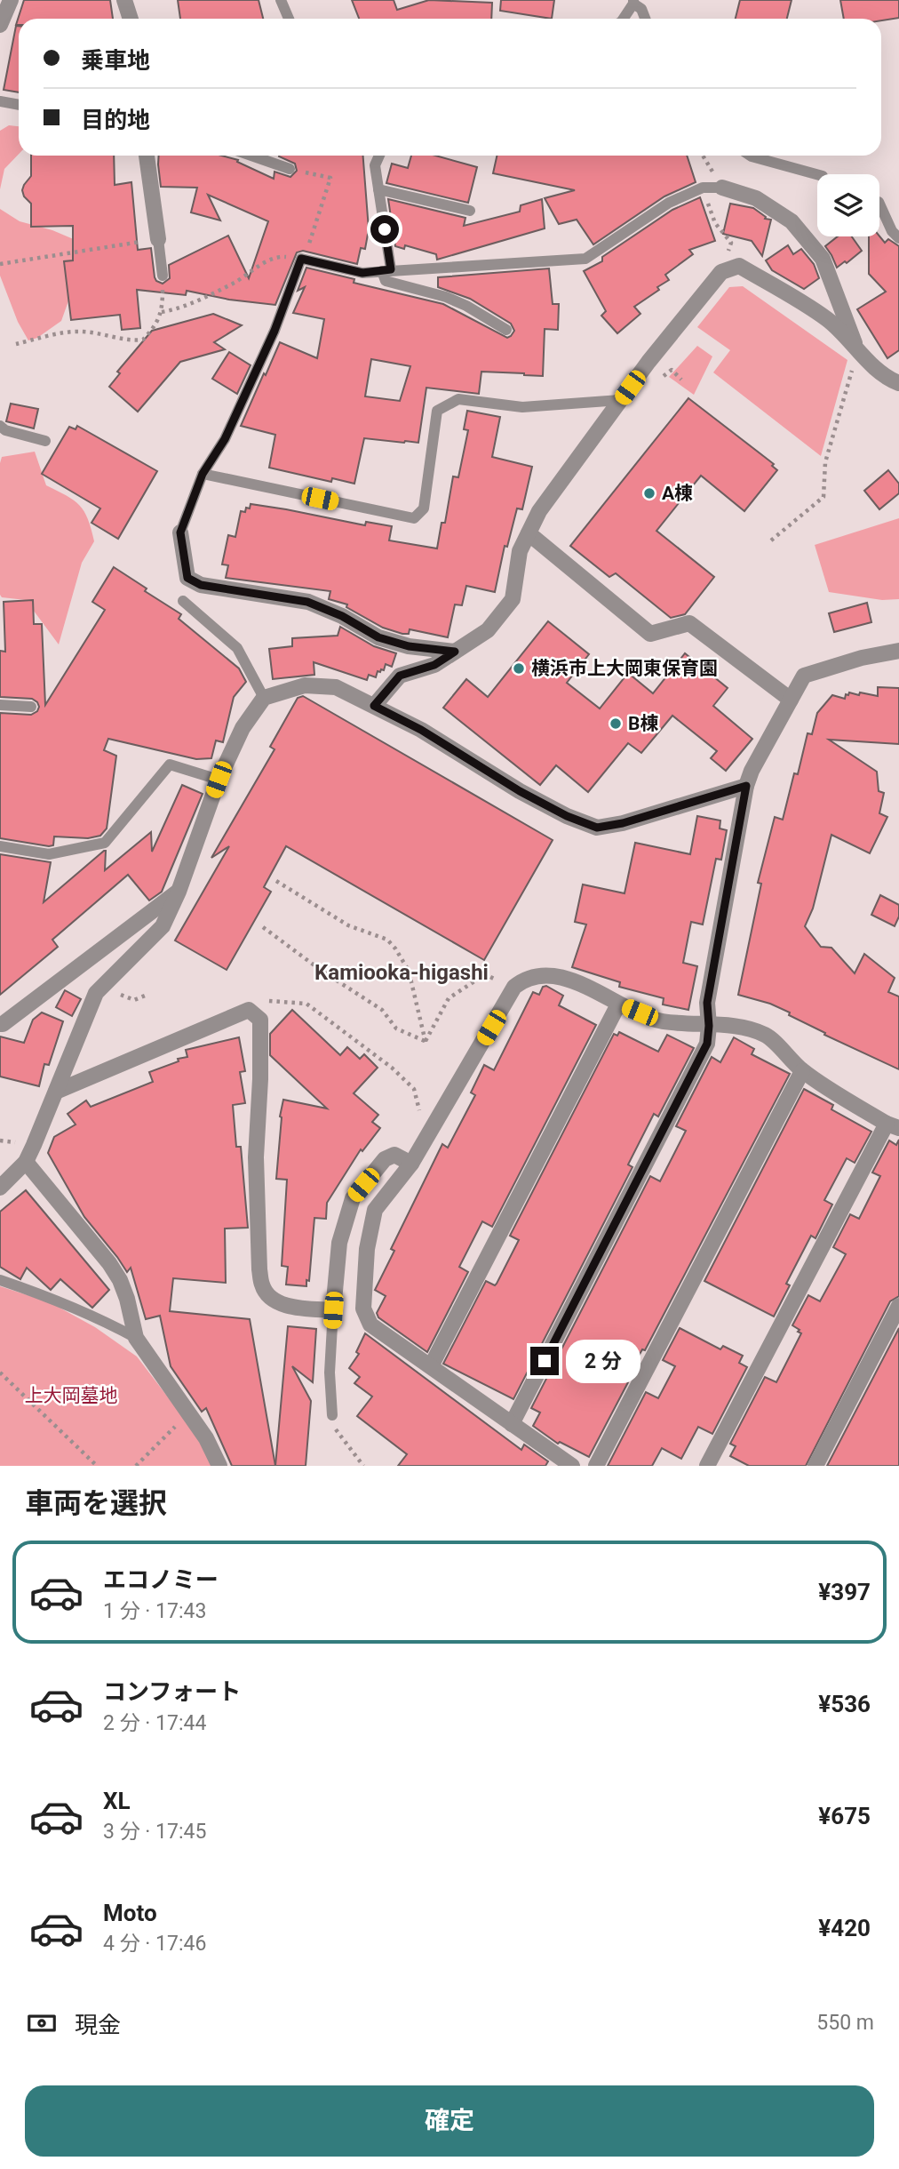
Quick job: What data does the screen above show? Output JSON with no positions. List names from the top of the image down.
{
  "districts": ["Kamiooka-higashi"],
  "parks": ["上大岡墓地"],
  "places": ["A棟", "横浜市上大岡東保育園", "B棟"],
  "page": {
    "banner": ["乗車地", "目的地"],
    "bubble": "2 分",
    "heading": "車両を選択",
    "list": [
      {
        "name": "エコノミー",
        "note": "1 分 · 17:43",
        "value": "¥397"
      },
      {
        "name": "コンフォート",
        "note": "2 分 · 17:44",
        "value": "¥536"
      },
      {
        "name": "XL",
        "note": "3 分 · 17:45",
        "value": "¥675"
      },
      {
        "name": "Moto",
        "note": "4 分 · 17:46",
        "value": "¥420"
      }
    ],
    "pay": ["現金", "550 m"],
    "buttons": "確定"
  }
}
